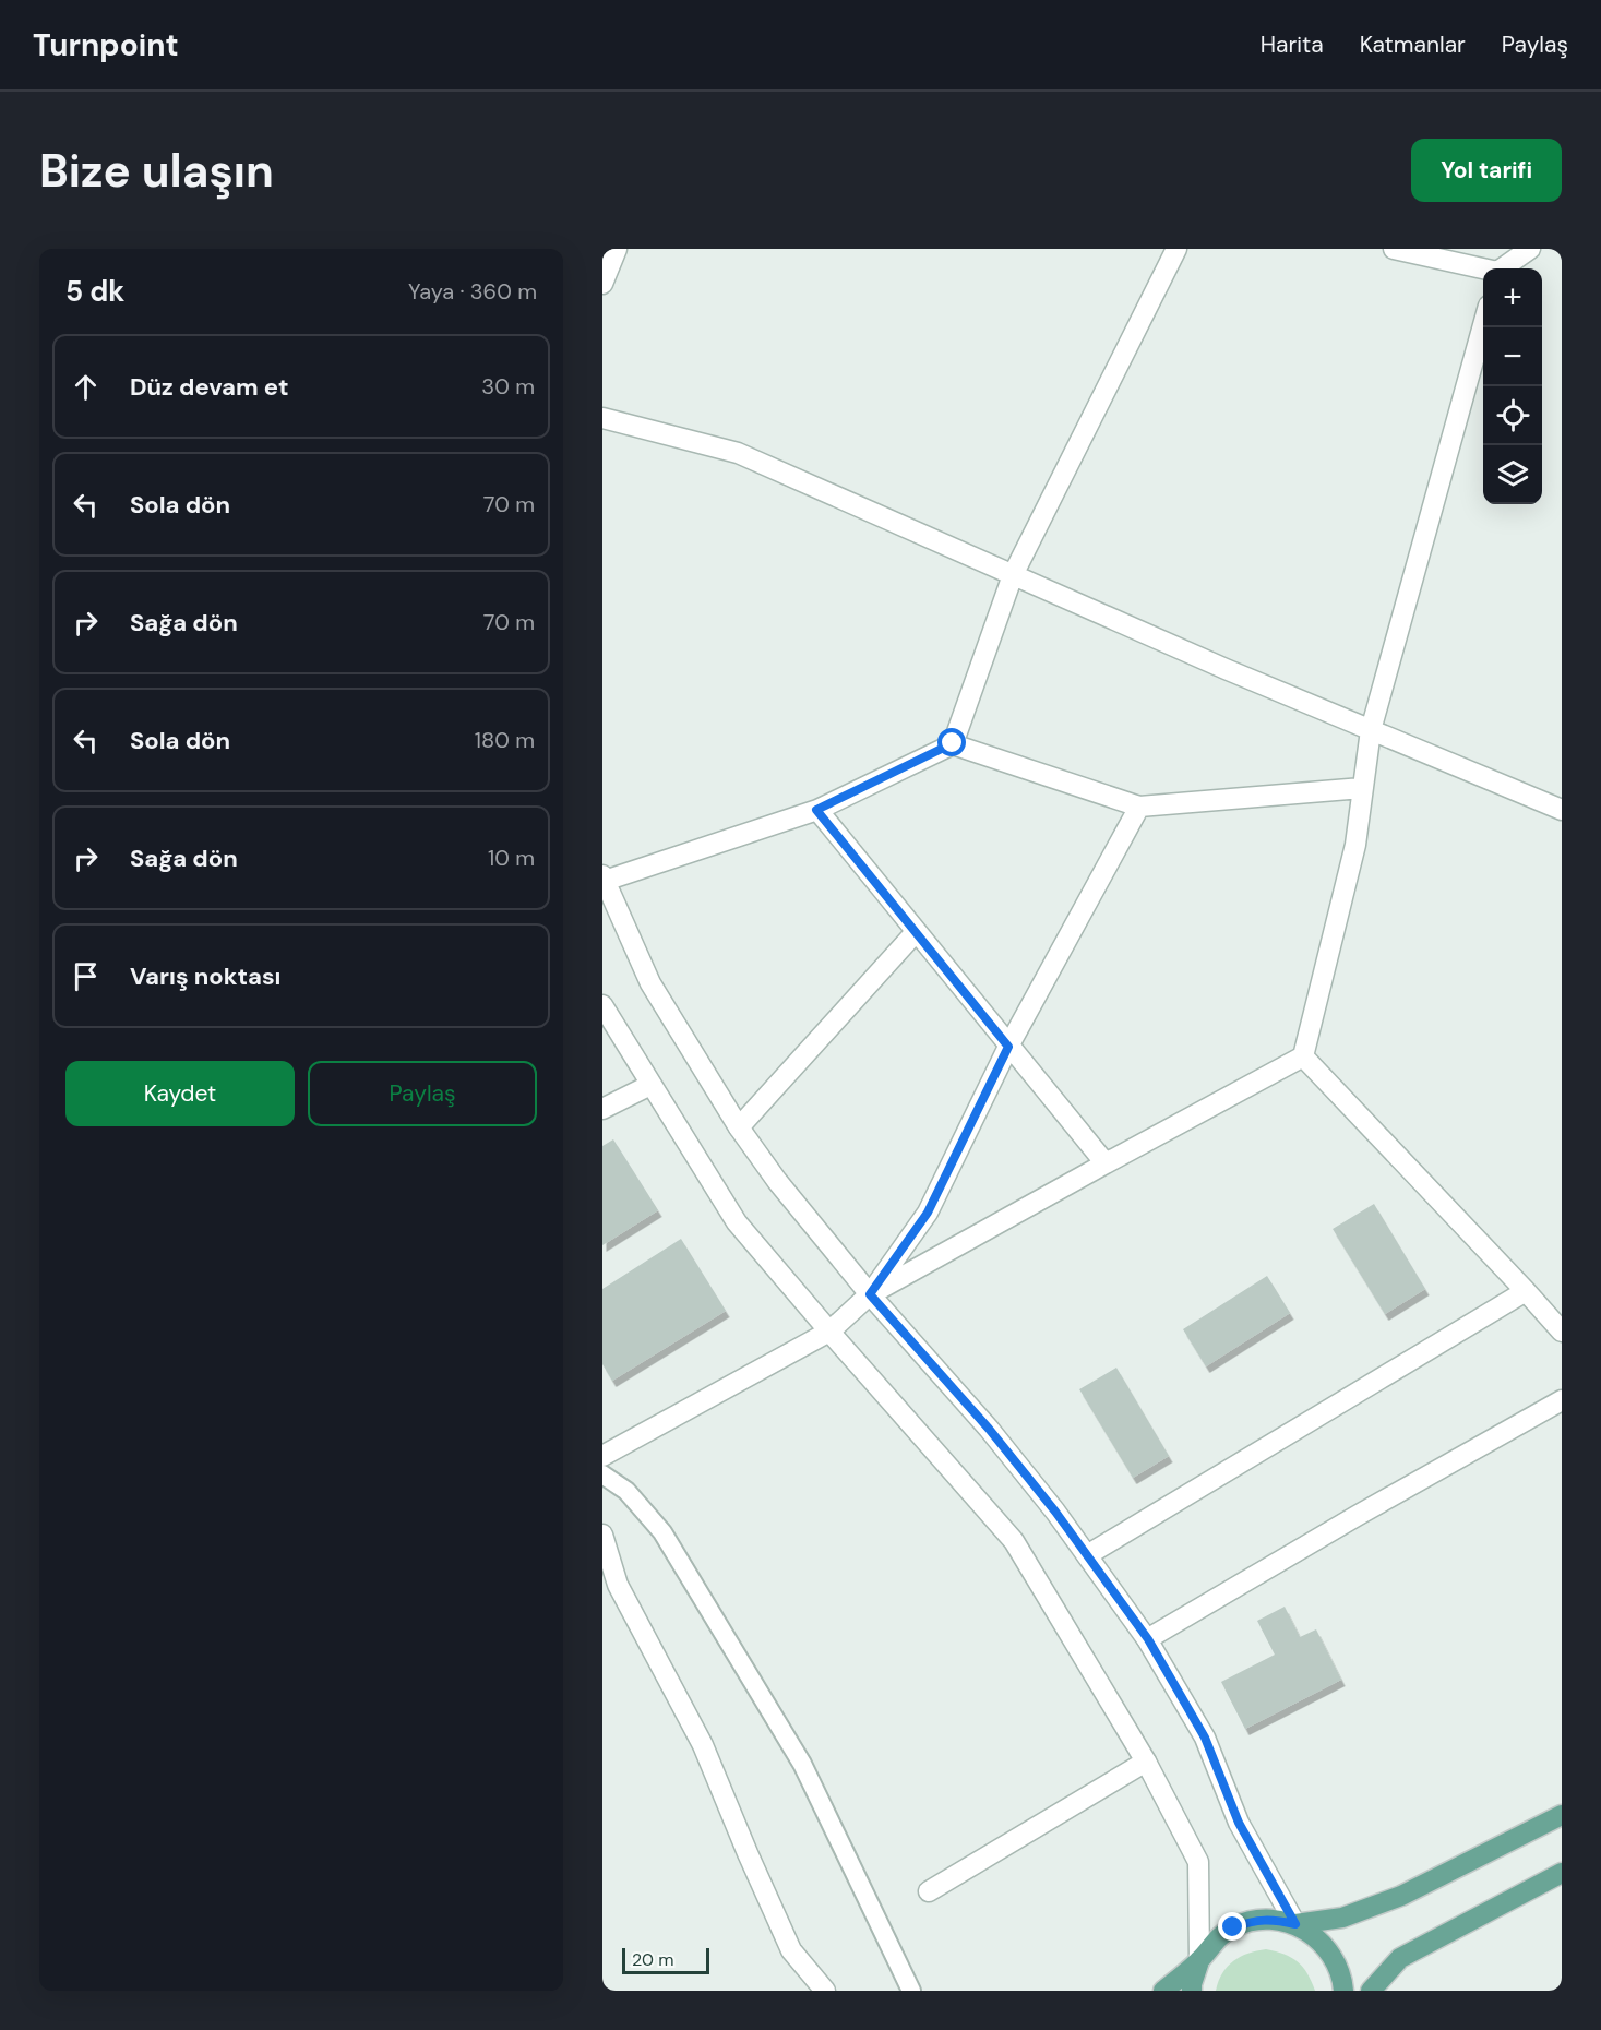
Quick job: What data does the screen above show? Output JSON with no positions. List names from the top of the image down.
{
  "scale_bar": "20 m",
  "page": {
    "header": "Turnpoint",
    "nav": ["Harita", "Katmanlar", "Paylaş"],
    "buttons": [
      "Yol tarifi",
      ["Kaydet", "Paylaş"]
    ],
    "title": "Bize ulaşın",
    "heading": ["5 dk", "Yaya · 360 m"],
    "map_buttons": ["+", "−"],
    "list": [
      ["Düz devam et", "30 m"],
      ["Sola dön", "70 m"],
      ["Sağa dön", "70 m"],
      ["Sola dön", "180 m"],
      ["Sağa dön", "10 m"],
      "Varış noktası"
    ],
    "scale": "20 m"
  }
}
